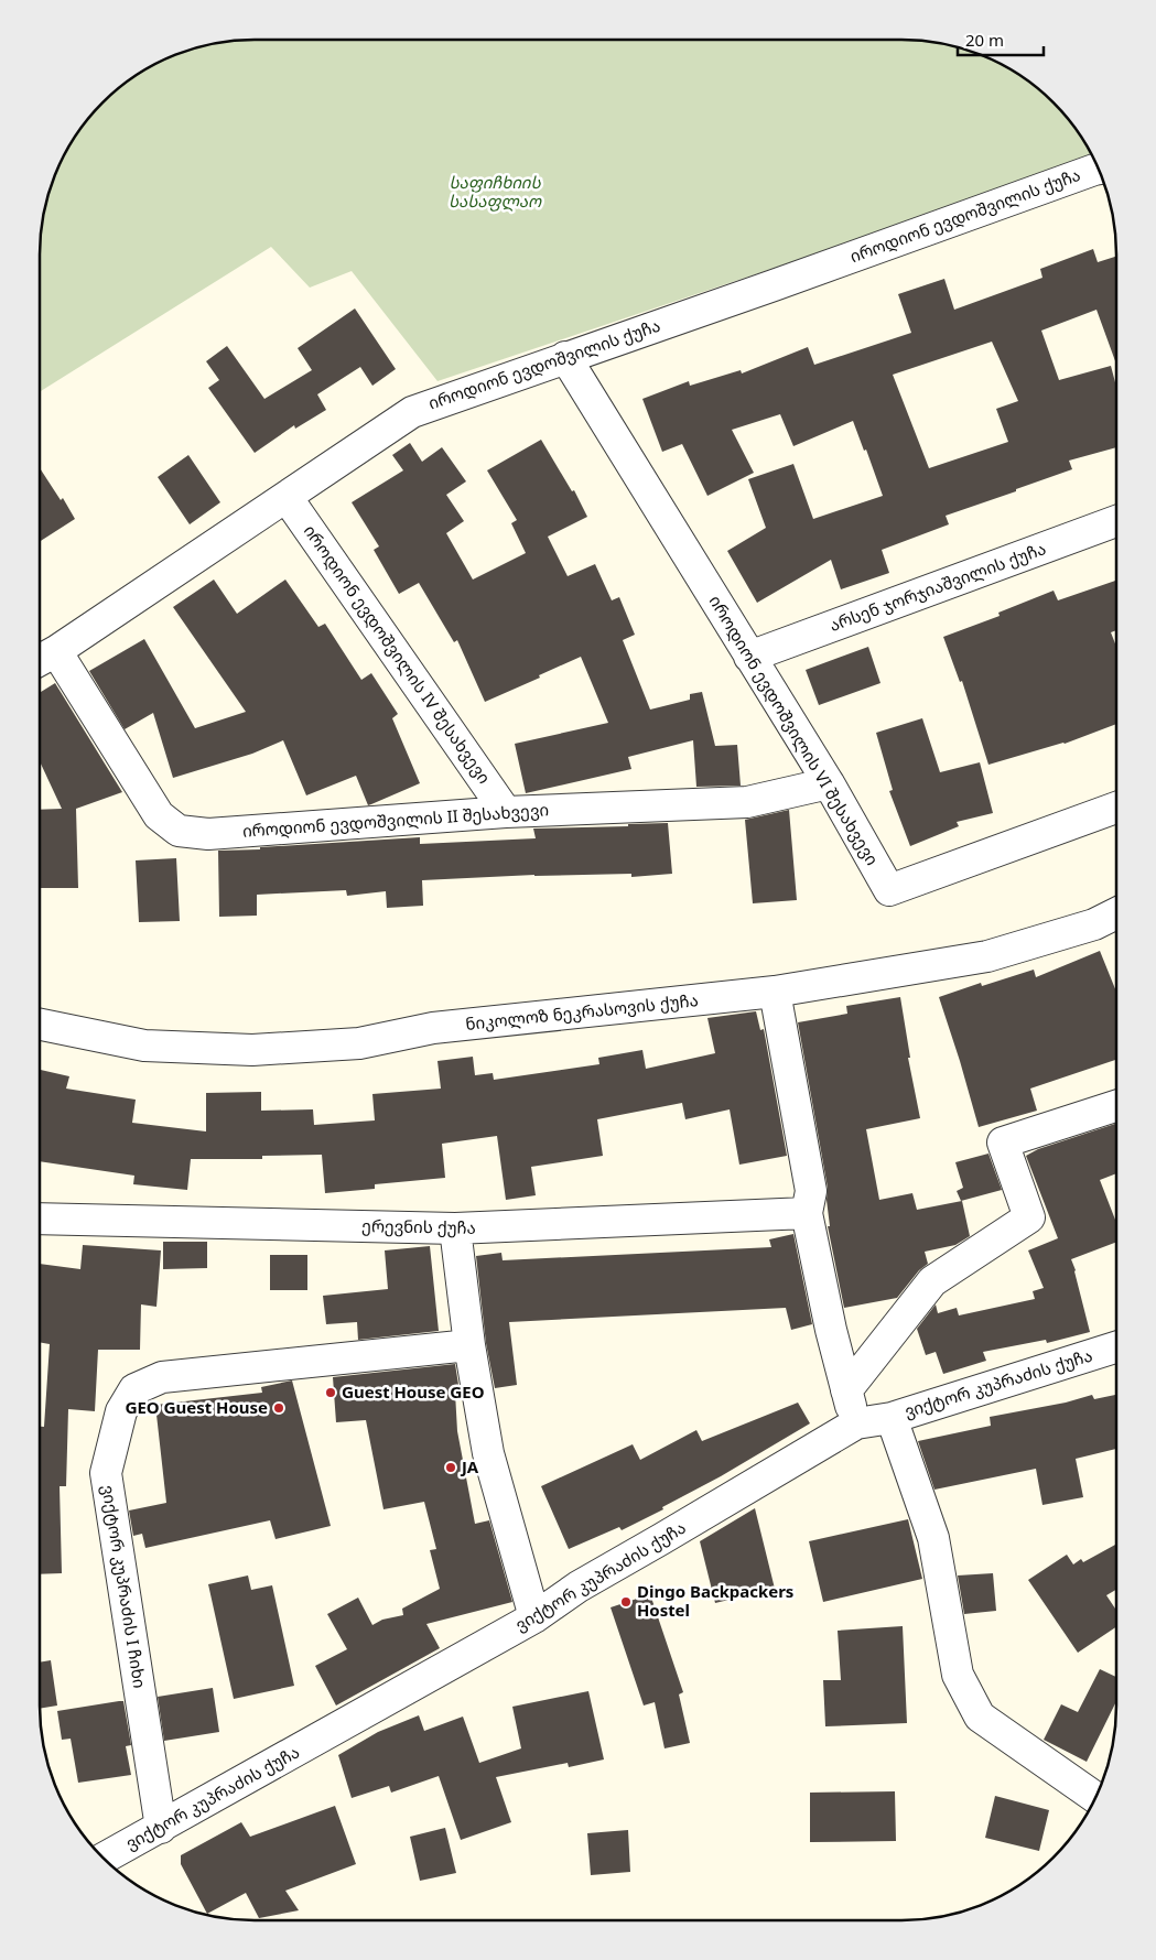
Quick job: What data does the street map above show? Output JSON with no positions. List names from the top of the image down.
{
  "streets": {
    "street": [
      "იროდიონ ევდოშვილის ქუჩა",
      "არსენ ჯორჯიაშვილის ქუჩა",
      "იროდიონ ევდოშვილის IV შესახვევი",
      "იროდიონ ევდოშვილის VI შესახვევი",
      "იროდიონ ევდოშვილის II შესახვევი",
      "ნიკოლოზ ნეკრასოვის ქუჩა",
      "ერევნის ქუჩა",
      "ვიქტორ კუპრაძის ქუჩა",
      "ვიქტორ კუპრაძის I ჩიხი"
    ]
  },
  "crossings": [
    ["იროდიონ ევდოშვილის ქუჩა", "იროდიონ ევდოშვილის IV შესახვევი"],
    ["იროდიონ ევდოშვილის ქუჩა", "იროდიონ ევდოშვილის VI შესახვევი"],
    ["იროდიონ ევდოშვილის ქუჩა", "იროდიონ ევდოშვილის II შესახვევი"],
    ["არსენ ჯორჯიაშვილის ქუჩა", "იროდიონ ევდოშვილის VI შესახვევი"],
    ["იროდიონ ევდოშვილის IV შესახვევი", "იროდიონ ევდოშვილის II შესახვევი"],
    ["იროდიონ ევდოშვილის VI შესახვევი", "იროდიონ ევდოშვილის II შესახვევი"],
    ["ვიქტორ კუპრაძის ქუჩა", "ვიქტორ კუპრაძის I ჩიხი"]
  ],
  "parks": ["საფიჩხიის სასაფლაო"],
  "places": [
    "Guest House GEO",
    "GEO Guest House",
    "JA",
    "Dingo Backpackers Hostel"
  ],
  "scale_bar": "20 m"
}
